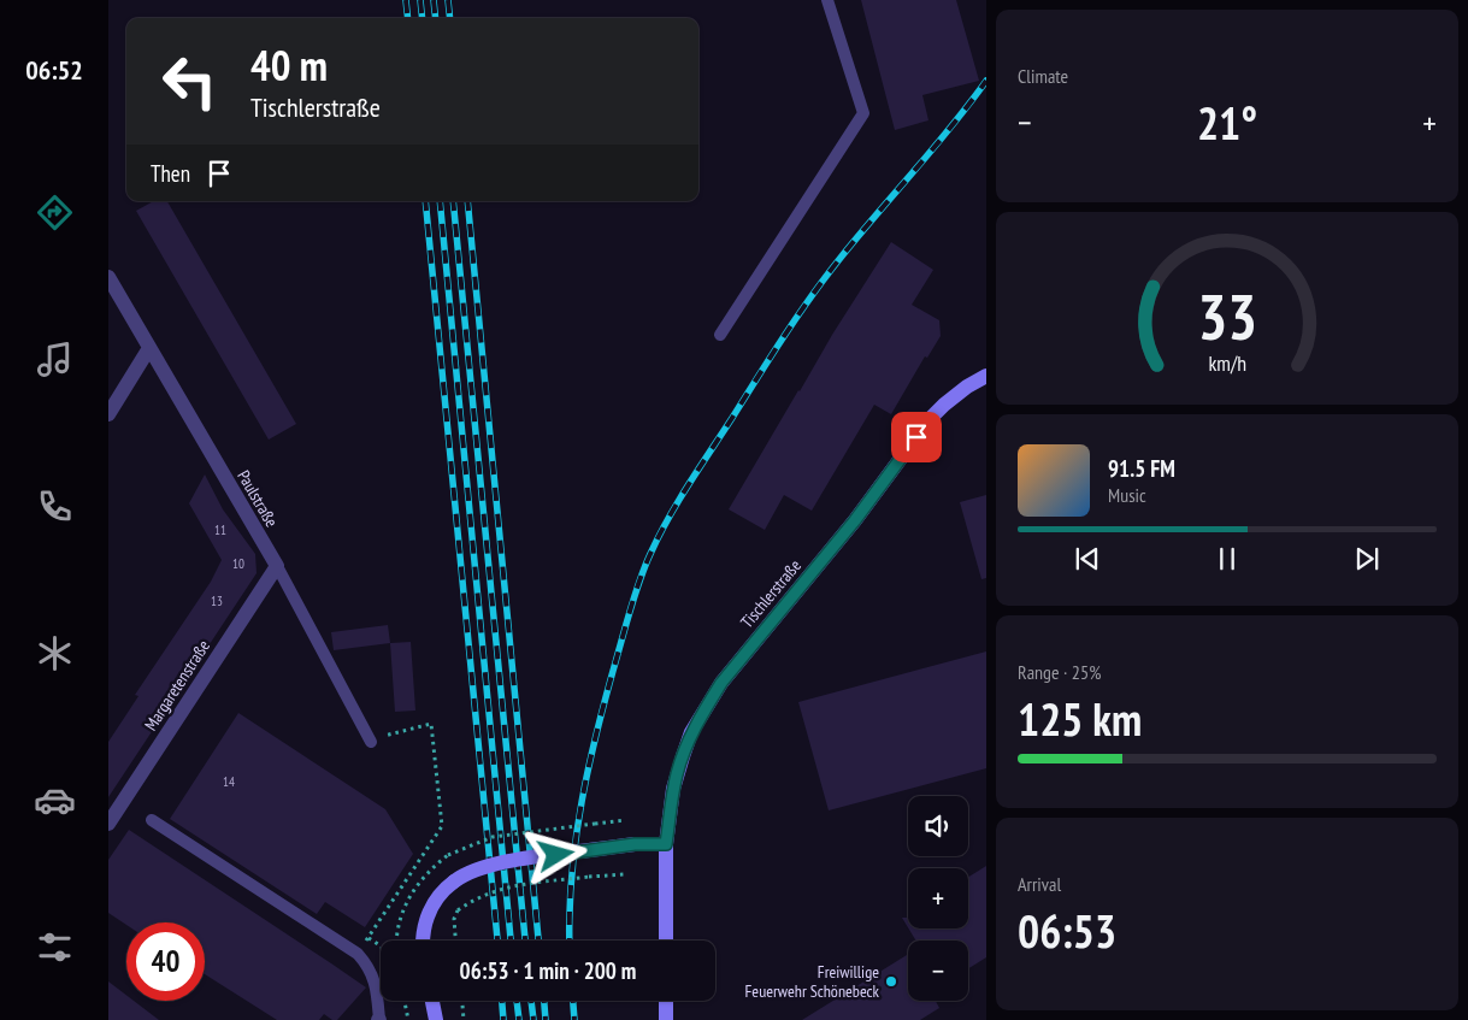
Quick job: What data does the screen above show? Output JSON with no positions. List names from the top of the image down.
{
  "streets": {
    "street": ["Paulstraße", "Tischlerstraße", "Margaretenstraße"]
  },
  "crossings": [
    ["Paulstraße", "Margaretenstraße"]
  ],
  "places": ["Freiwillige Feuerwehr Schönebeck"],
  "house_numbers": [
    "11",
    "10",
    "13",
    "14"
  ],
  "page": {
    "tabs": "06:52",
    "tile": [
      "Climate",
      ["Range · 25%", "125 km"],
      ["Arrival", "06:53"]
    ],
    "turn": ["40 m", "Tischlerstraße"],
    "heat": ["−", "21°", "+"],
    "then": "Then",
    "song": ["91.5 FM", "Music"],
    "map_buttons": ["+", "−"],
    "limit": "40",
    "trip": "06:53 · 1 min · 200 m",
    "gauge": ["33", "km/h"]
  }
}
